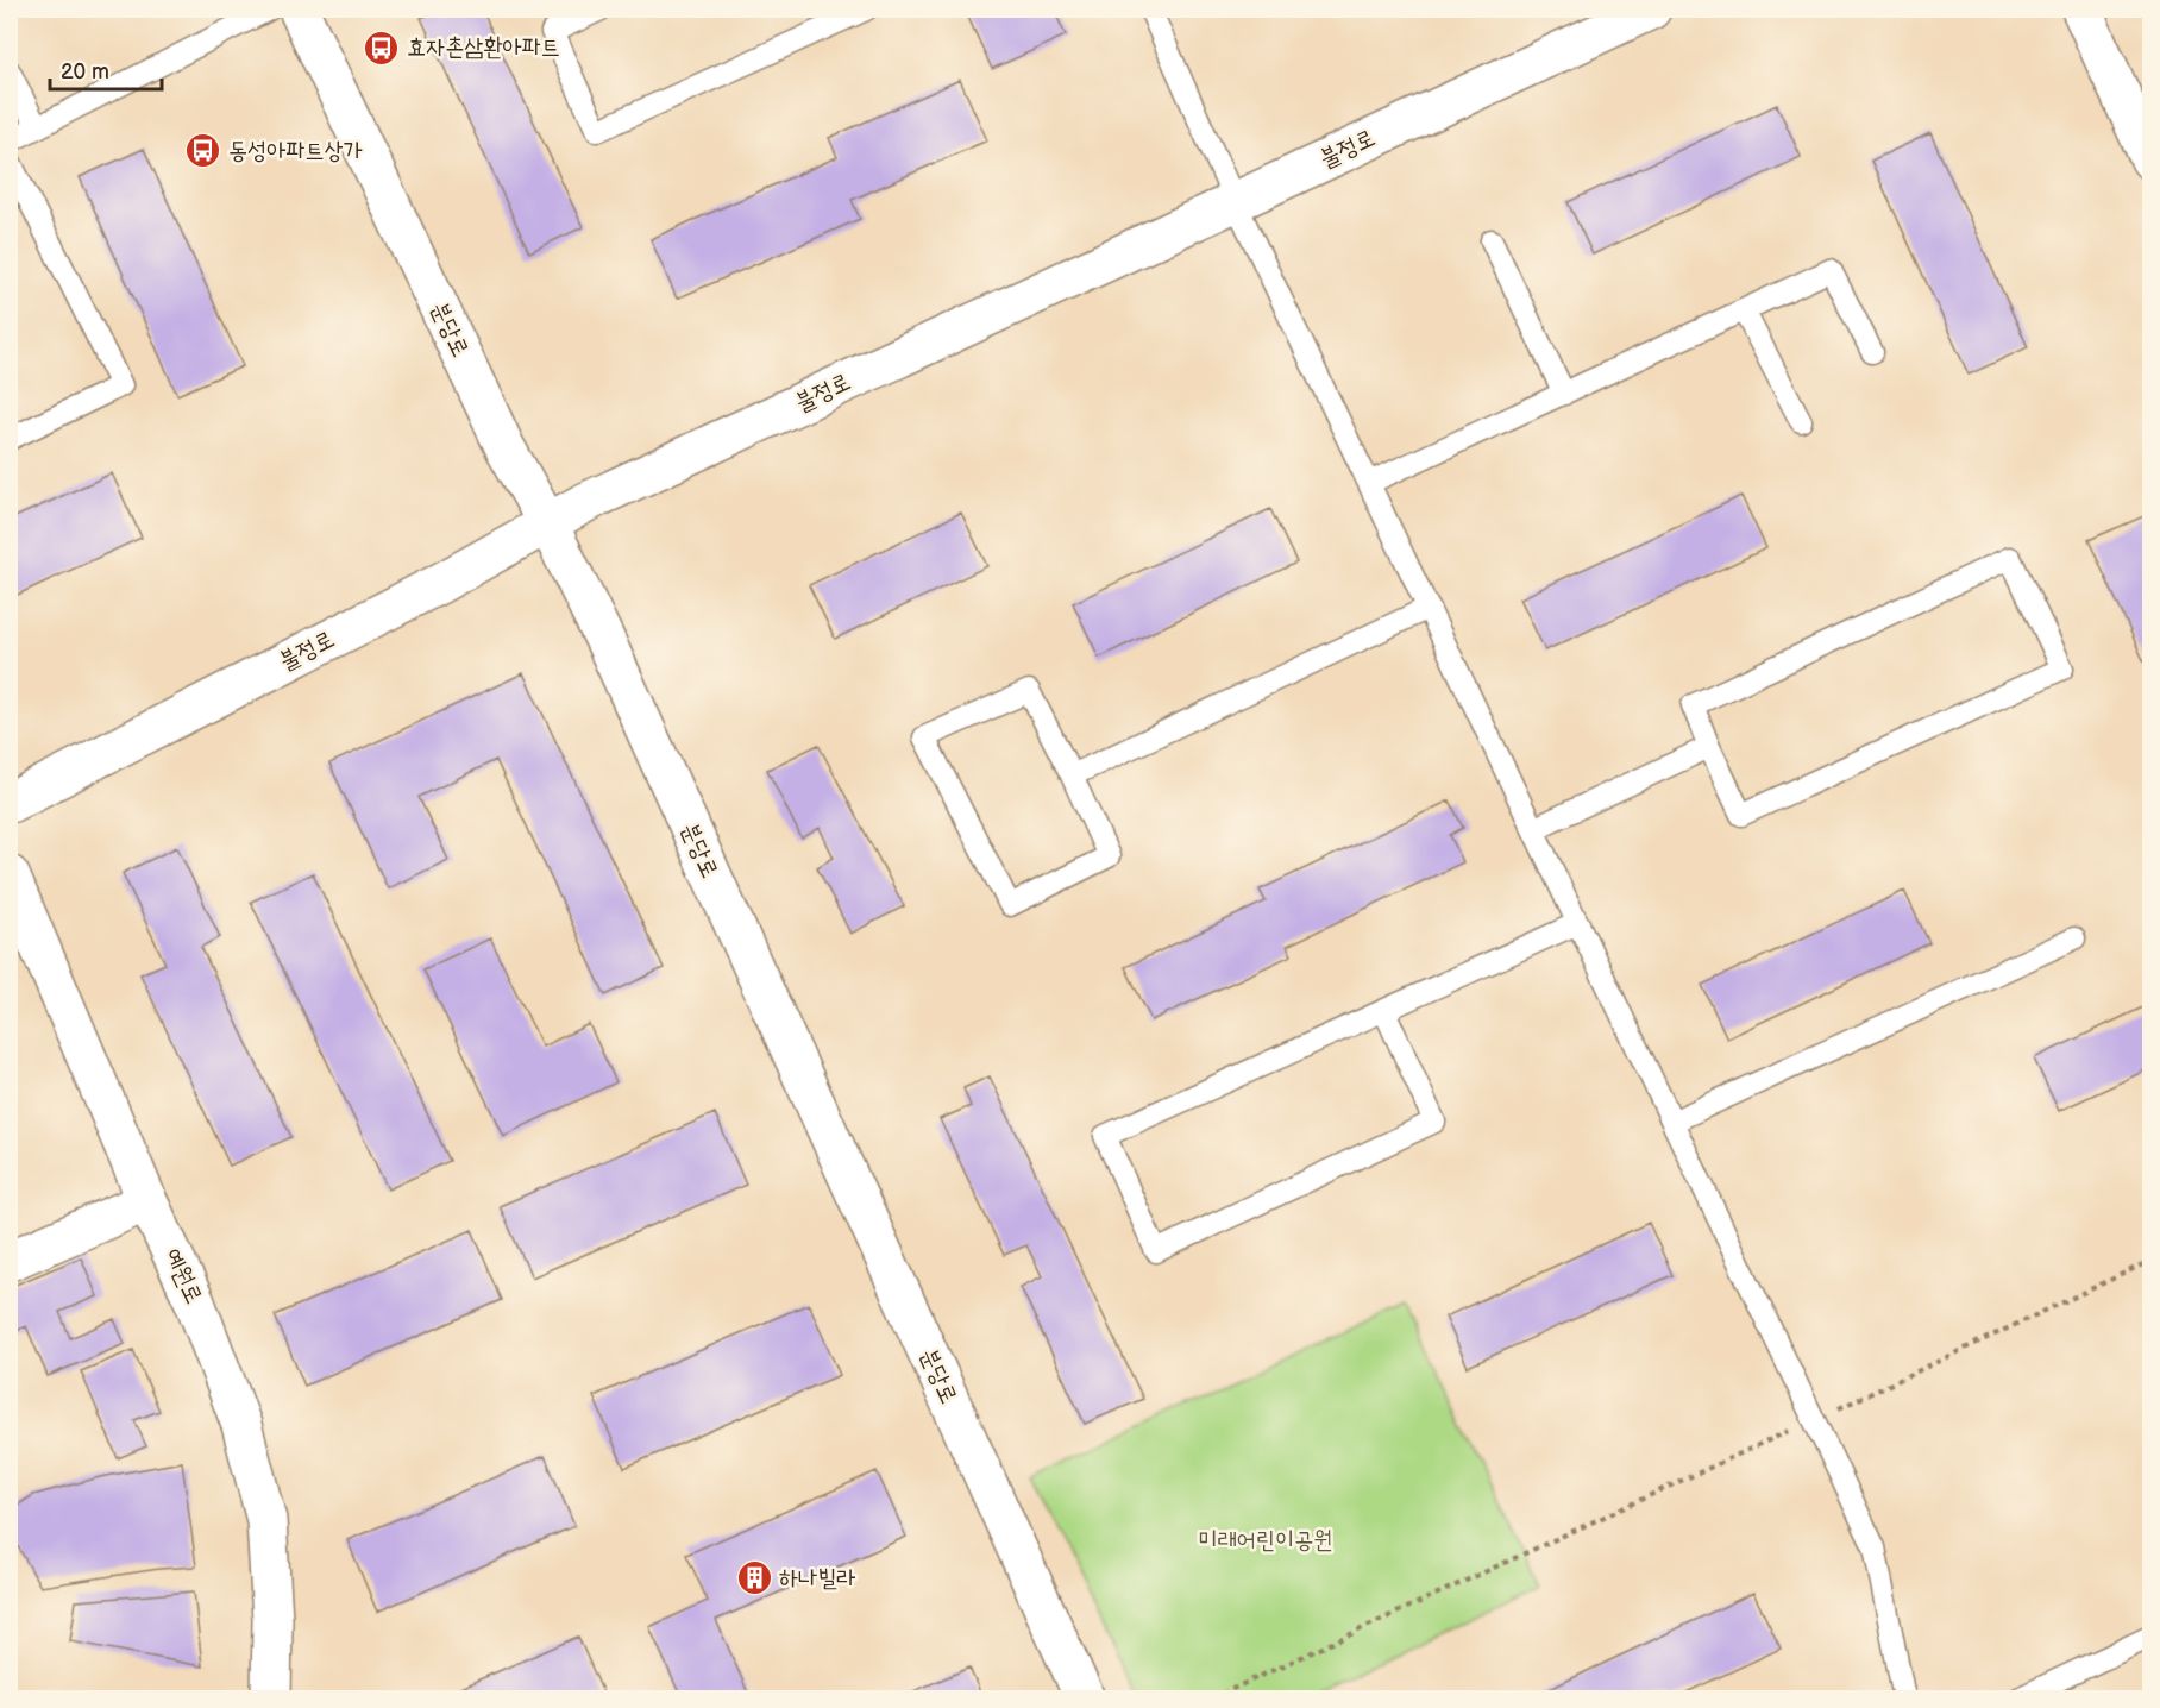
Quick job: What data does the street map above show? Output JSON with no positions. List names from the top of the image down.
{
  "streets": {
    "main road": ["불정로", "분당로", "예원로"]
  },
  "crossings": [
    ["불정로", "분당로"]
  ],
  "parks": ["미래어린이공원"],
  "places": {
    "bus stop": ["효자촌삼환아파트", "동성아파트상가"],
    "building": ["하나빌라"]
  },
  "scale_bar": "20 m"
}
